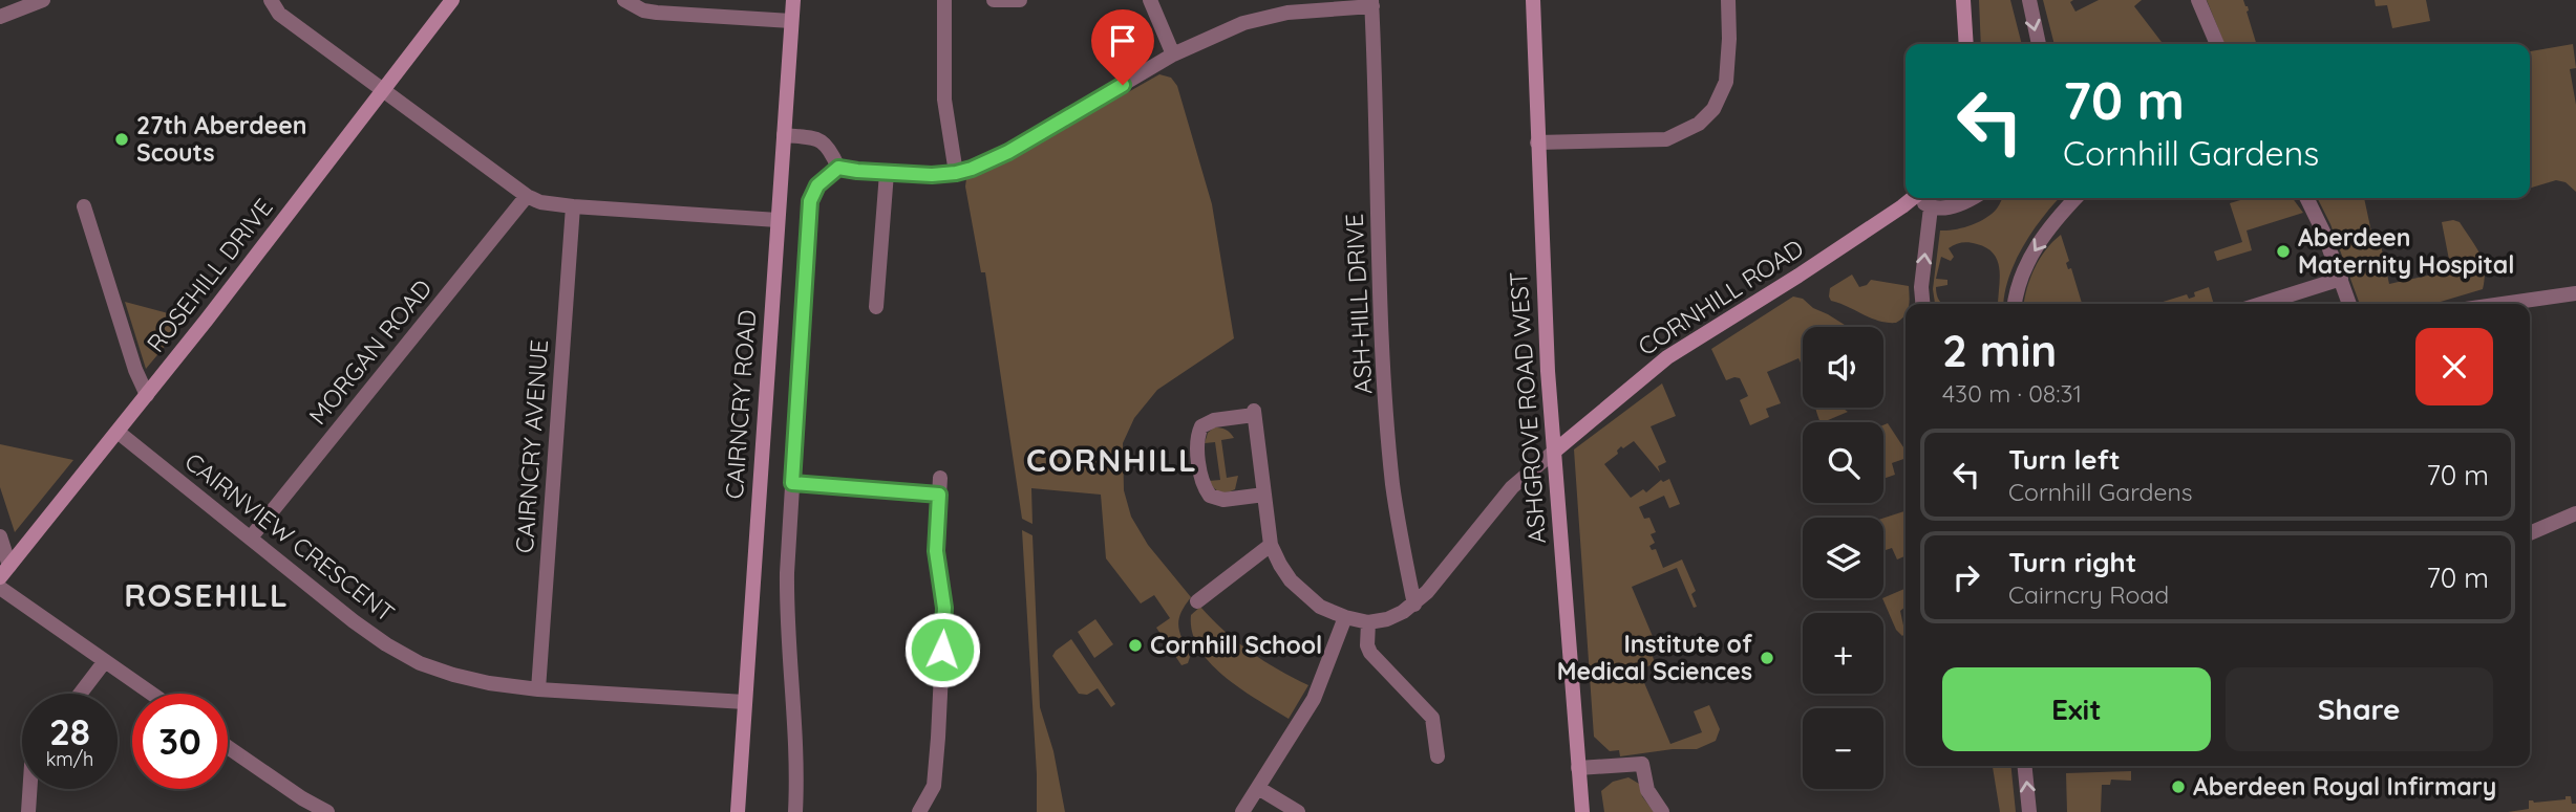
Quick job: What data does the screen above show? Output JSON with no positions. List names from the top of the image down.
{
  "streets": {
    "street": [
      "ROSEHILL DRIVE",
      "CORNHILL ROAD",
      "ASH-HILL DRIVE",
      "MORGAN ROAD",
      "CAIRNCRY ROAD",
      "ASHGROVE ROAD WEST",
      "CAIRNCRY AVENUE",
      "CAIRNVIEW CRESCENT"
    ]
  },
  "crossings": [
    ["ROSEHILL DRIVE", "CAIRNVIEW CRESCENT"],
    ["CORNHILL ROAD", "ASHGROVE ROAD WEST"],
    ["MORGAN ROAD", "CAIRNVIEW CRESCENT"],
    ["CAIRNCRY ROAD", "CAIRNVIEW CRESCENT"],
    ["CAIRNCRY AVENUE", "CAIRNVIEW CRESCENT"]
  ],
  "districts": ["CORNHILL", "ROSEHILL"],
  "places": [
    "27th Aberdeen Scouts",
    "Aberdeen Maternity Hospital",
    "Cornhill School",
    "Institute of Medical Sciences",
    "Aberdeen Royal Infirmary"
  ],
  "page": {
    "turn": ["70 m", "Cornhill Gardens"],
    "heading": ["2 min", "430 m · 08:31"],
    "map_buttons": ["+", "−"],
    "list": [
      {
        "name": "Turn left",
        "note": "Cornhill Gardens",
        "value": "70 m"
      },
      {
        "name": "Turn right",
        "note": "Cairncry Road",
        "value": "70 m"
      }
    ],
    "buttons": ["Exit", "Share"],
    "speed": "28 km/h",
    "limit": "30"
  }
}
